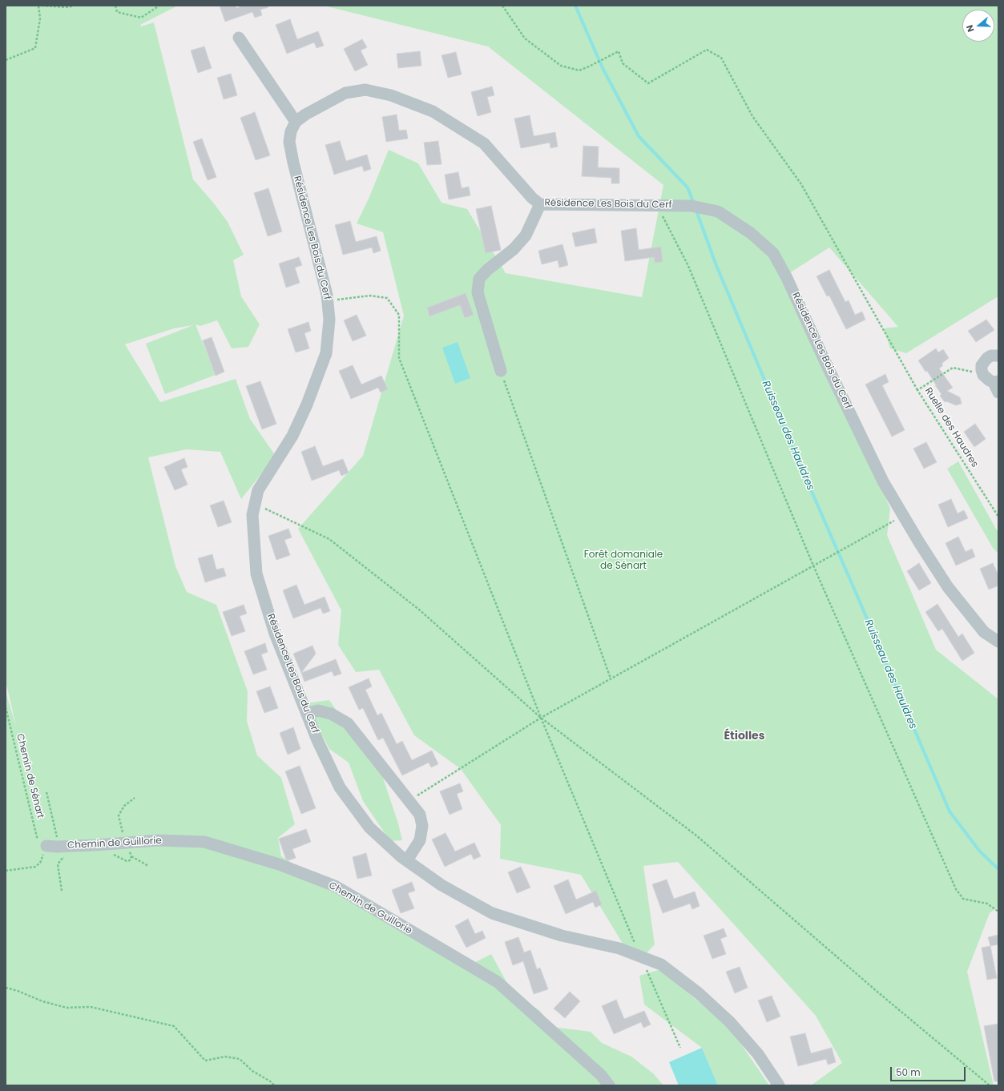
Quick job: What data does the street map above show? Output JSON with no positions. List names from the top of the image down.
{
  "streets": {
    "street": ["Résidence Les Bois du Cerf", "Chemin de Guillorie"],
    "path": ["Ruelle des Haudres", "Chemin de Sénart"]
  },
  "crossings": [
    ["Chemin de Sénart", "Chemin de Guillorie"]
  ],
  "districts": ["Étiolles"],
  "water": ["Ruisseau des Hauldres"],
  "parks": ["Forêt domaniale de Sénart"],
  "scale_bar": "50 m",
  "north": "left"
}
